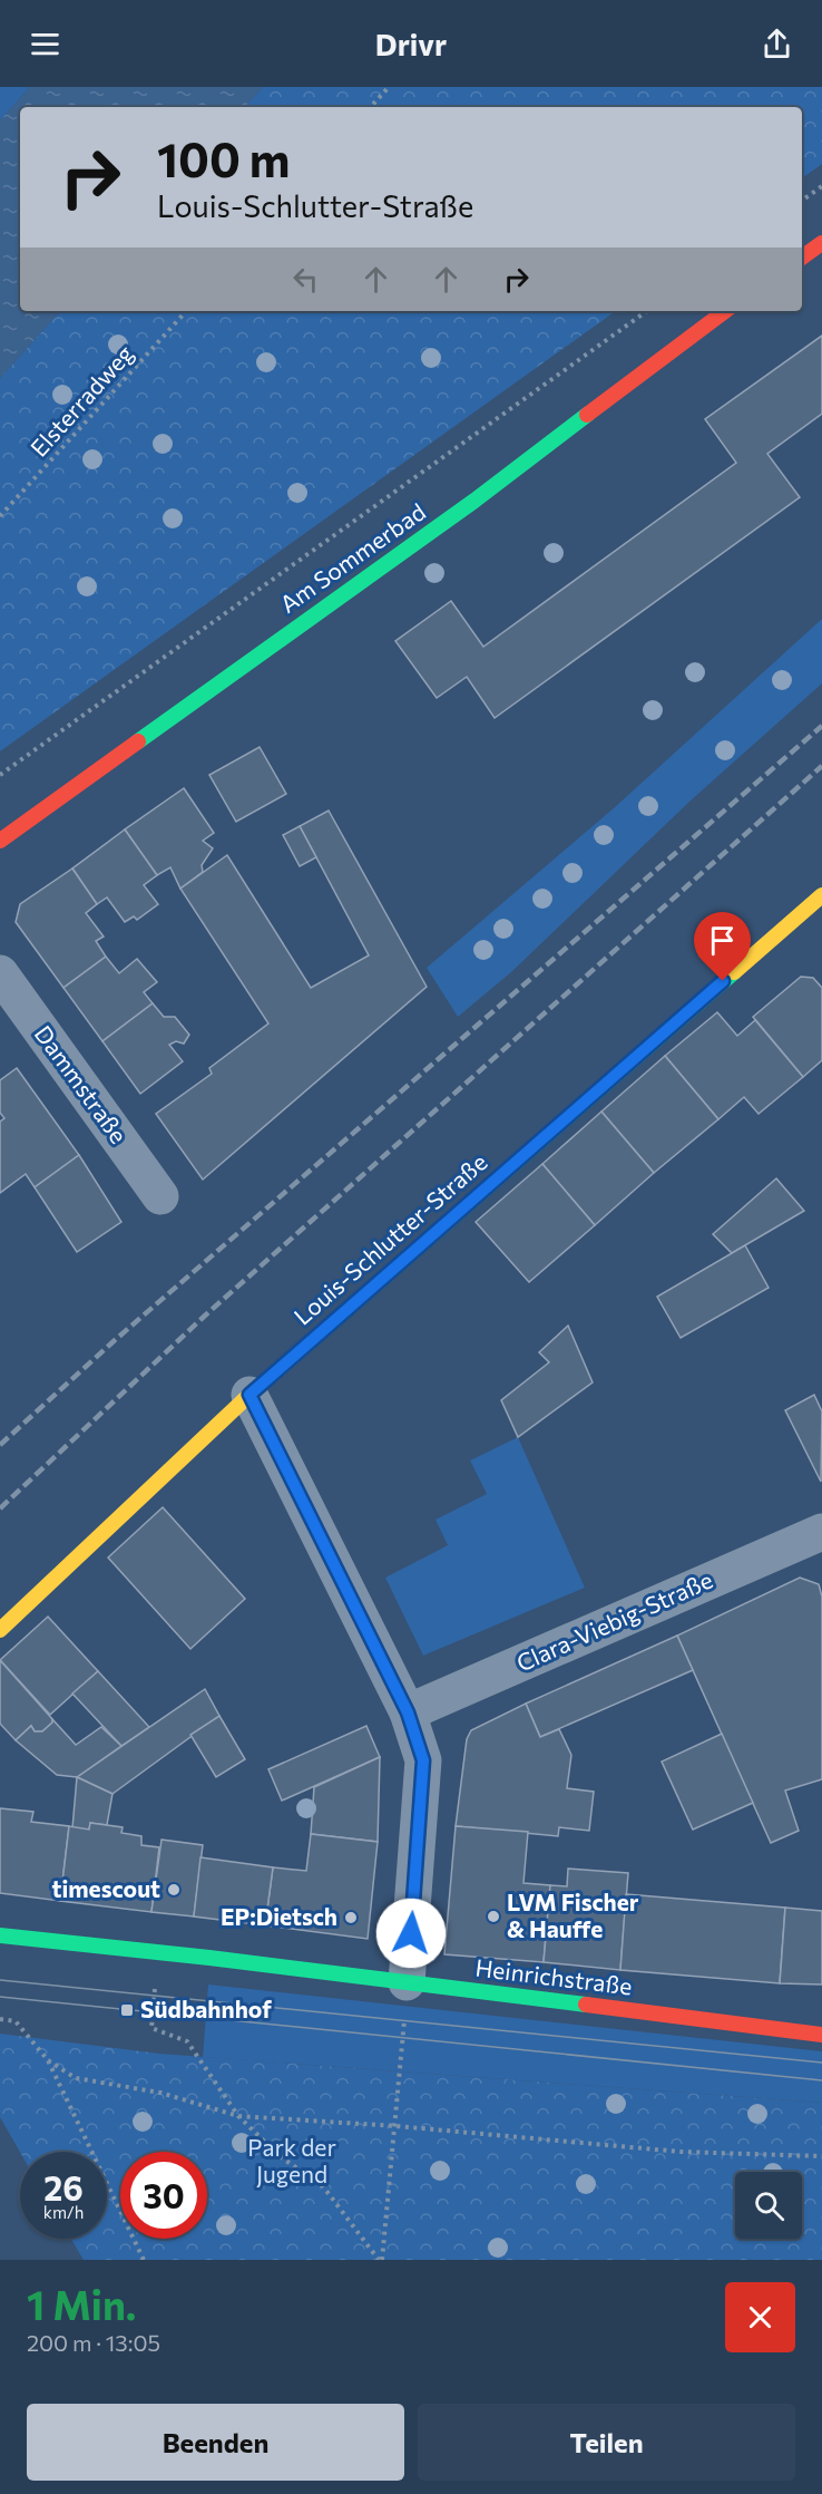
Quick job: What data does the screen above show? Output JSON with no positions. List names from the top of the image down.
{
  "streets": {
    "street": [
      "Am Sommerbad",
      "Dammstraße",
      "Louis-Schlutter-Straße",
      "Clara-Viebig-Straße",
      "Heinrichstraße"
    ],
    "path": ["Elsterradweg"]
  },
  "parks": ["Park der Jugend"],
  "places": {
    "other": ["timescout", "LVM Fischer & Hauffe", "EP:Dietsch"],
    "transit": ["Südbahnhof"]
  },
  "page": {
    "header": "Drivr",
    "turn": ["100 m", "Louis-Schlutter-Straße"],
    "speed": "26 km/h",
    "limit": "30",
    "heading": ["1 Min.", "200 m · 13:05"],
    "buttons": ["Beenden", "Teilen"]
  }
}
